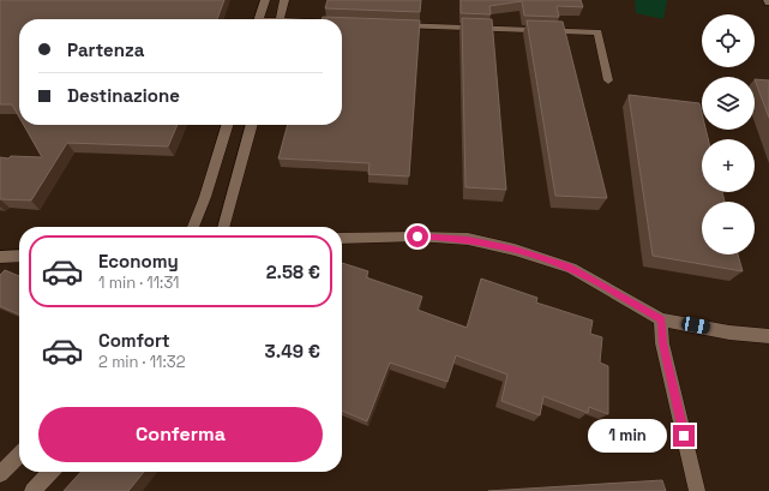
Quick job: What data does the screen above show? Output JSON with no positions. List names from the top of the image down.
{
  "page": {
    "map_buttons": ["+", "−"],
    "banner": ["Partenza", "Destinazione"],
    "list": [
      {
        "name": "Economy",
        "note": "1 min · 11:31",
        "value": "2.58 €"
      },
      {
        "name": "Comfort",
        "note": "2 min · 11:32",
        "value": "3.49 €"
      }
    ],
    "buttons": "Conferma",
    "bubble": "1 min"
  }
}
